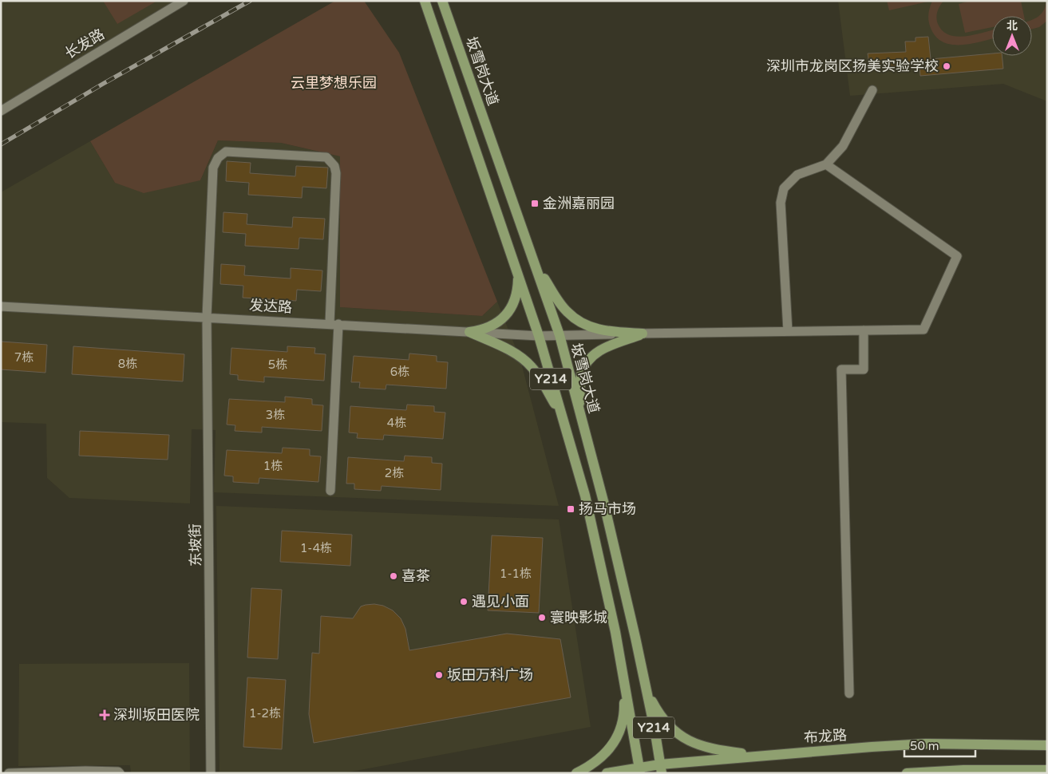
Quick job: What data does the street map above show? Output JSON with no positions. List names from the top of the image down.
{
  "streets": {
    "main road": ["坂雪岗大道", "Y214", "布龙路"],
    "street": ["长发路", "发达路", "东坡街"]
  },
  "crossings": [
    ["坂雪岗大道", "发达路"],
    ["坂雪岗大道", "布龙路"],
    ["发达路", "Y214"],
    ["发达路", "东坡街"],
    ["Y214", "布龙路"]
  ],
  "parks": ["云里梦想乐园"],
  "places": {
    "other": [
      "深圳市龙岗区扬美实验学校",
      "喜茶",
      "遇见小面",
      "寰映影城",
      "坂田万科广场"
    ],
    "transit": ["金洲嘉丽园", "扬马市场"],
    "health": ["深圳坂田医院"]
  },
  "house_numbers": [
    "7栋",
    "8栋",
    "5栋",
    "6栋",
    "3栋",
    "4栋",
    "1栋",
    "2栋",
    "1-4栋",
    "1-1栋",
    "1-2栋"
  ],
  "scale_bar": "50 m",
  "north": "top"
}
